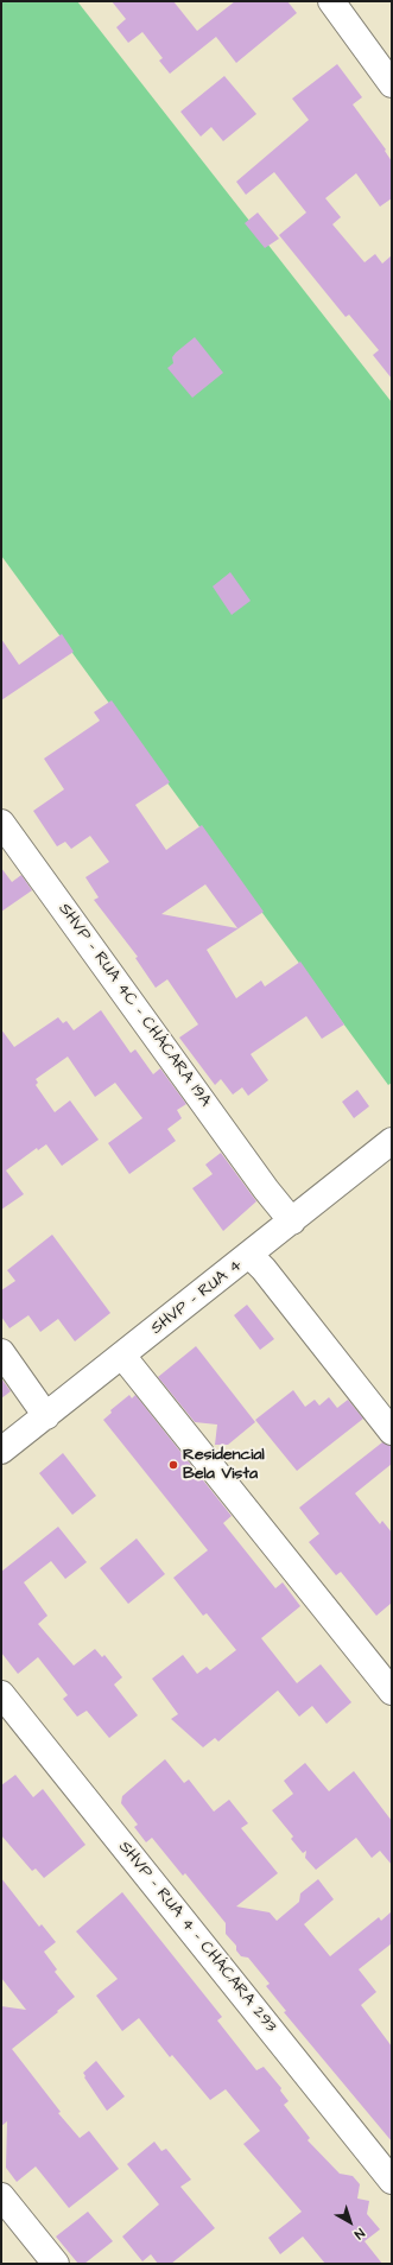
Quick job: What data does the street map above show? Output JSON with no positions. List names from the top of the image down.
{
  "streets": {
    "street": ["SHVP - RUA 4C - CHÁCARA 19A", "SHVP - RUA 4", "SHVP - RUA 4 - CHÁCARA 293"]
  },
  "crossings": [
    ["SHVP - RUA 4C - CHÁCARA 19A", "SHVP - RUA 4"]
  ],
  "places": ["Residencial Bela Vista"],
  "north": "bottom right"
}
